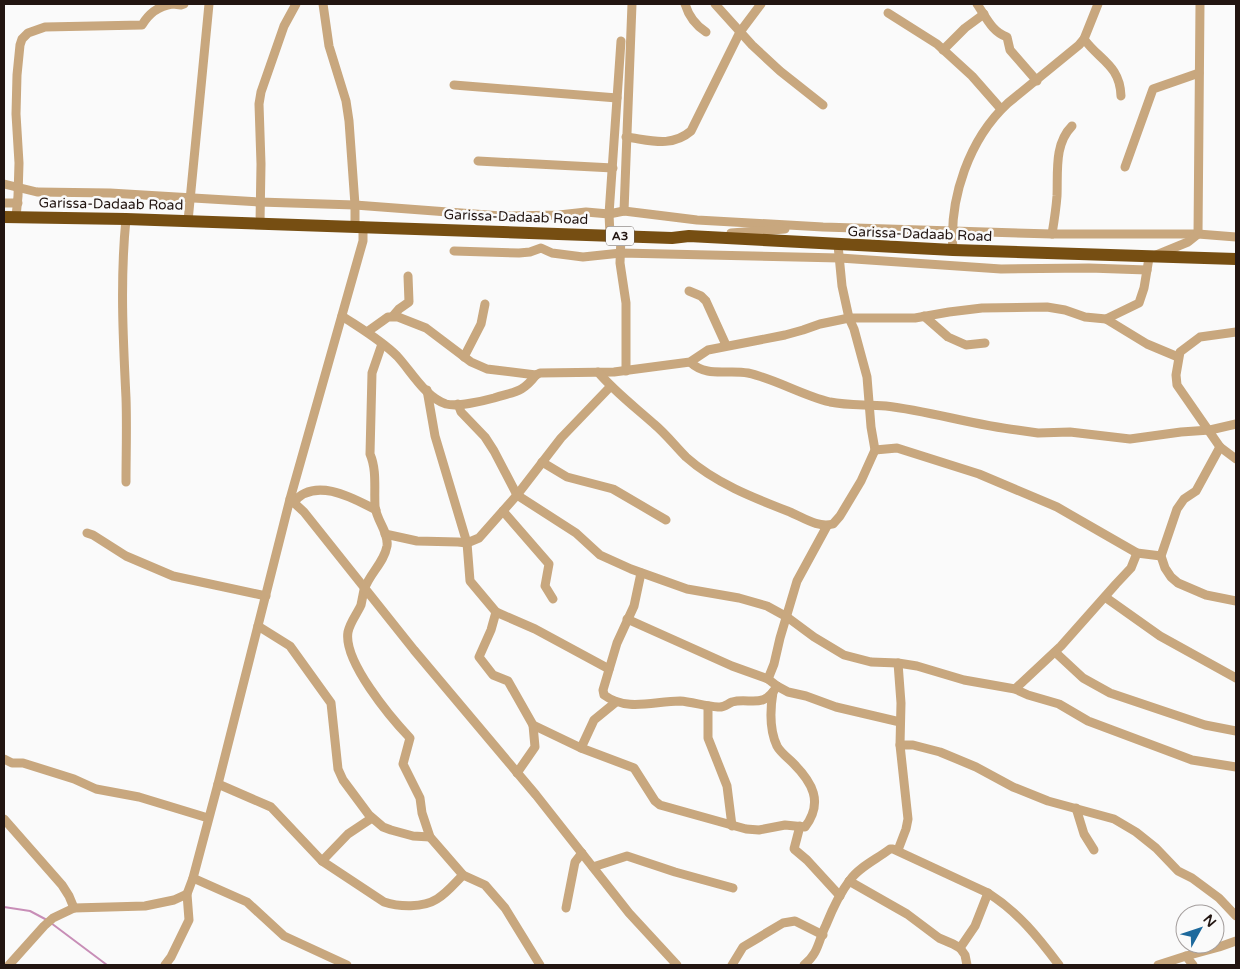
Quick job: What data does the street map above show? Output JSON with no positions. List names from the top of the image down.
{
  "streets": {
    "highway": ["Garissa-Dadaab Road", "A3"]
  },
  "north": "top right"
}
